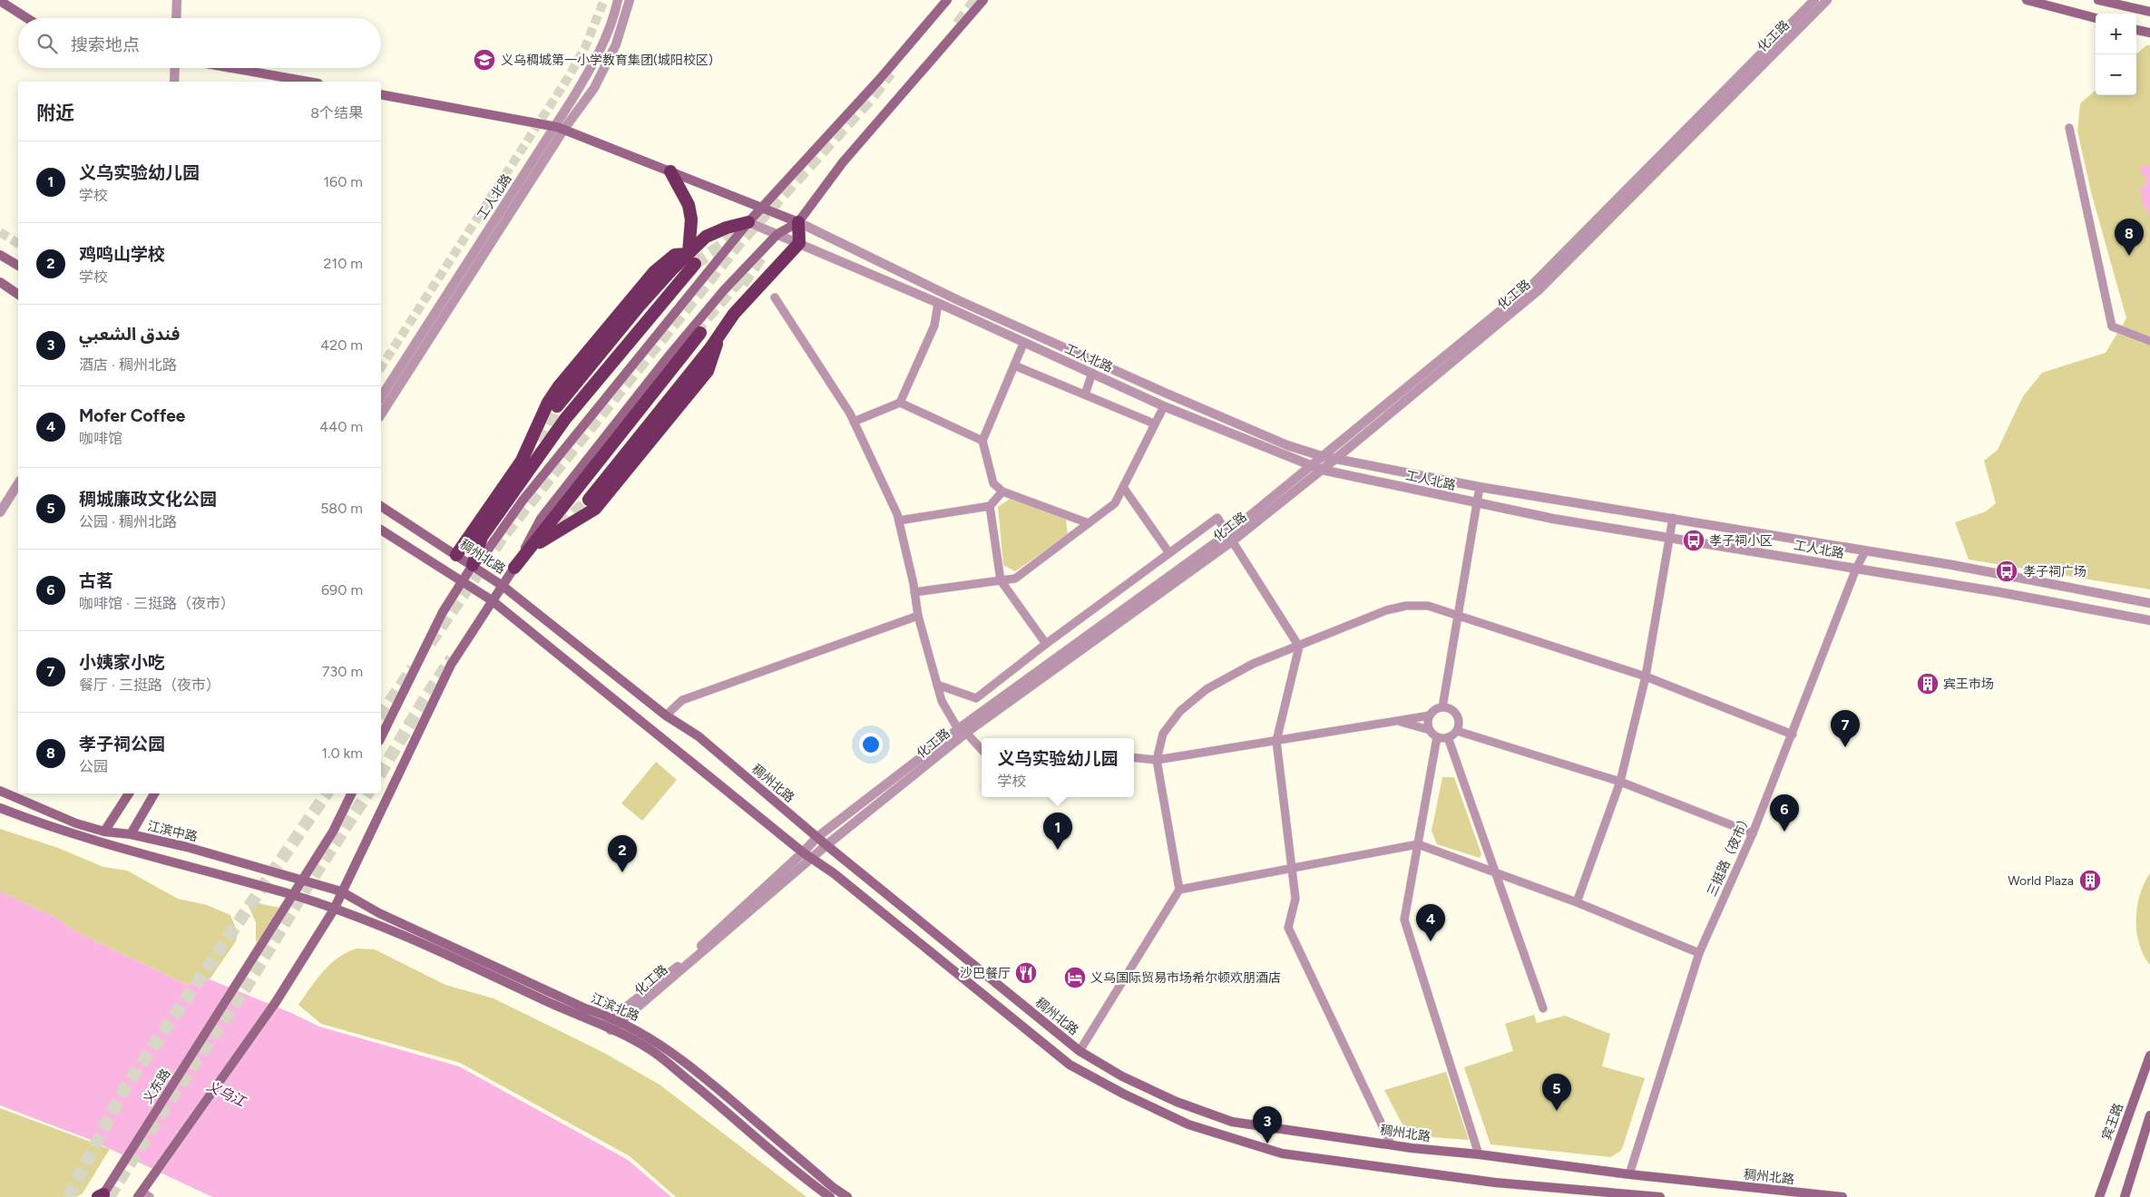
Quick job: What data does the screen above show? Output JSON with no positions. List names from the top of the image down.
{
  "streets": {
    "main road": [
      "稠州北路",
      "江滨中路",
      "江滨北路",
      "义东路",
      "宾王路"
    ],
    "street": ["化工路", "工人北路", "三挺路（夜市）"]
  },
  "crossings": [
    ["化工路", "工人北路"],
    ["化工路", "稠州北路"],
    ["化工路", "江滨北路"],
    ["工人北路", "三挺路（夜市）"],
    ["稠州北路", "三挺路（夜市）"],
    ["江滨中路", "江滨北路"],
    ["江滨中路", "义东路"]
  ],
  "water": ["义乌江"],
  "places": {
    "school or university": ["义乌稠城第一小学教育集团(城阳校区)"],
    "bus stop": ["孝子祠小区", "孝子祠广场"],
    "building": ["宾王市场", "World Plaza"],
    "restaurant": ["沙巴餐厅"],
    "hotel": ["义乌国际贸易市场希尔顿欢朋酒店"]
  },
  "page": {
    "map_buttons": ["+", "−"],
    "search": "搜索地点",
    "heading": ["附近", "8个结果"],
    "list": [
      {
        "mark": "1",
        "name": "义乌实验幼儿园",
        "note": "学校",
        "value": "160 m"
      },
      {
        "mark": "2",
        "name": "鸡鸣山学校",
        "note": "学校",
        "value": "210 m"
      },
      {
        "mark": "3",
        "name": "فندق الشعبي",
        "note": "酒店 · 稠州北路",
        "value": "420 m"
      },
      {
        "mark": "4",
        "name": "Mofer Coffee",
        "note": "咖啡馆",
        "value": "440 m"
      },
      {
        "mark": "5",
        "name": "稠城廉政文化公园",
        "note": "公园 · 稠州北路",
        "value": "580 m"
      },
      {
        "mark": "6",
        "name": "古茗",
        "note": "咖啡馆 · 三挺路（夜市）",
        "value": "690 m"
      },
      {
        "mark": "7",
        "name": "小姨家小吃",
        "note": "餐厅 · 三挺路（夜市）",
        "value": "730 m"
      },
      {
        "mark": "8",
        "name": "孝子祠公园",
        "note": "公园",
        "value": "1.0 km"
      }
    ],
    "pins": [
      "8",
      "7",
      "6",
      "1",
      "2",
      "4",
      "5",
      "3"
    ],
    "popup": ["义乌实验幼儿园", "学校"]
  }
}
